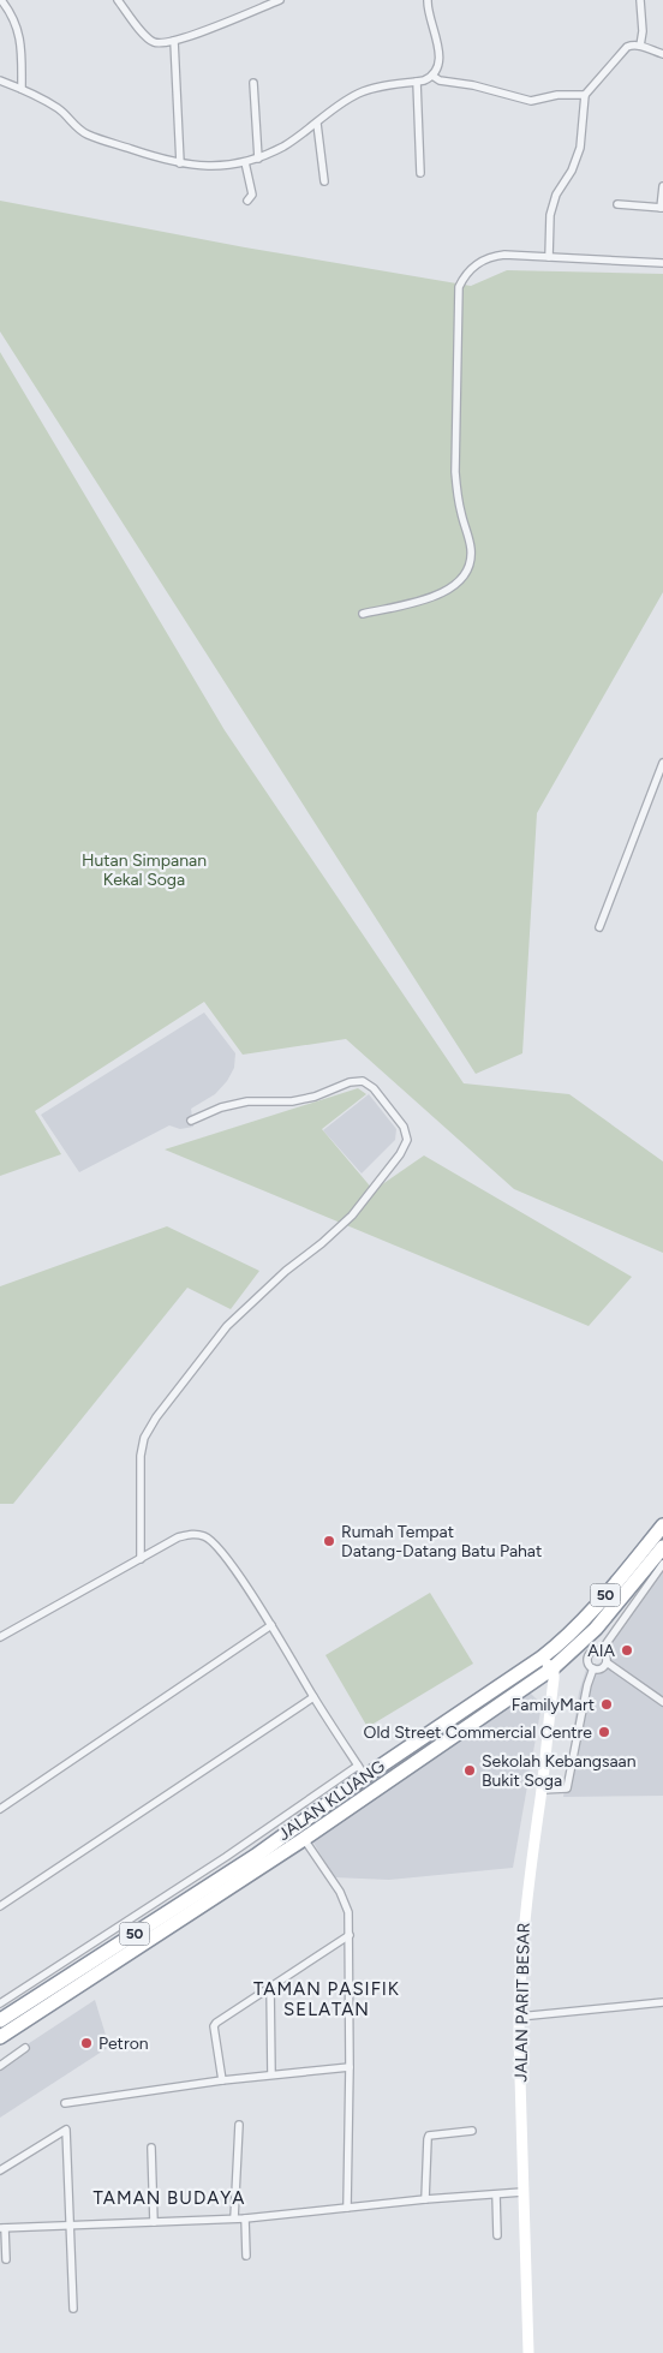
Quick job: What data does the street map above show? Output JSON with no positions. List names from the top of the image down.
{
  "streets": {
    "highway": ["50", "JALAN KLUANG"],
    "street": ["JALAN PARIT BESAR"]
  },
  "crossings": [
    ["JALAN KLUANG", "JALAN PARIT BESAR"]
  ],
  "districts": ["TAMAN PASIFIK SELATAN", "TAMAN BUDAYA"],
  "parks": ["Hutan Simpanan Kekal Soga"],
  "places": [
    "Rumah Tempat Datang-Datang Batu Pahat",
    "AIA",
    "FamilyMart",
    "Old Street Commercial Centre",
    "Sekolah Kebangsaan Bukit Soga",
    "Petron"
  ]
}
